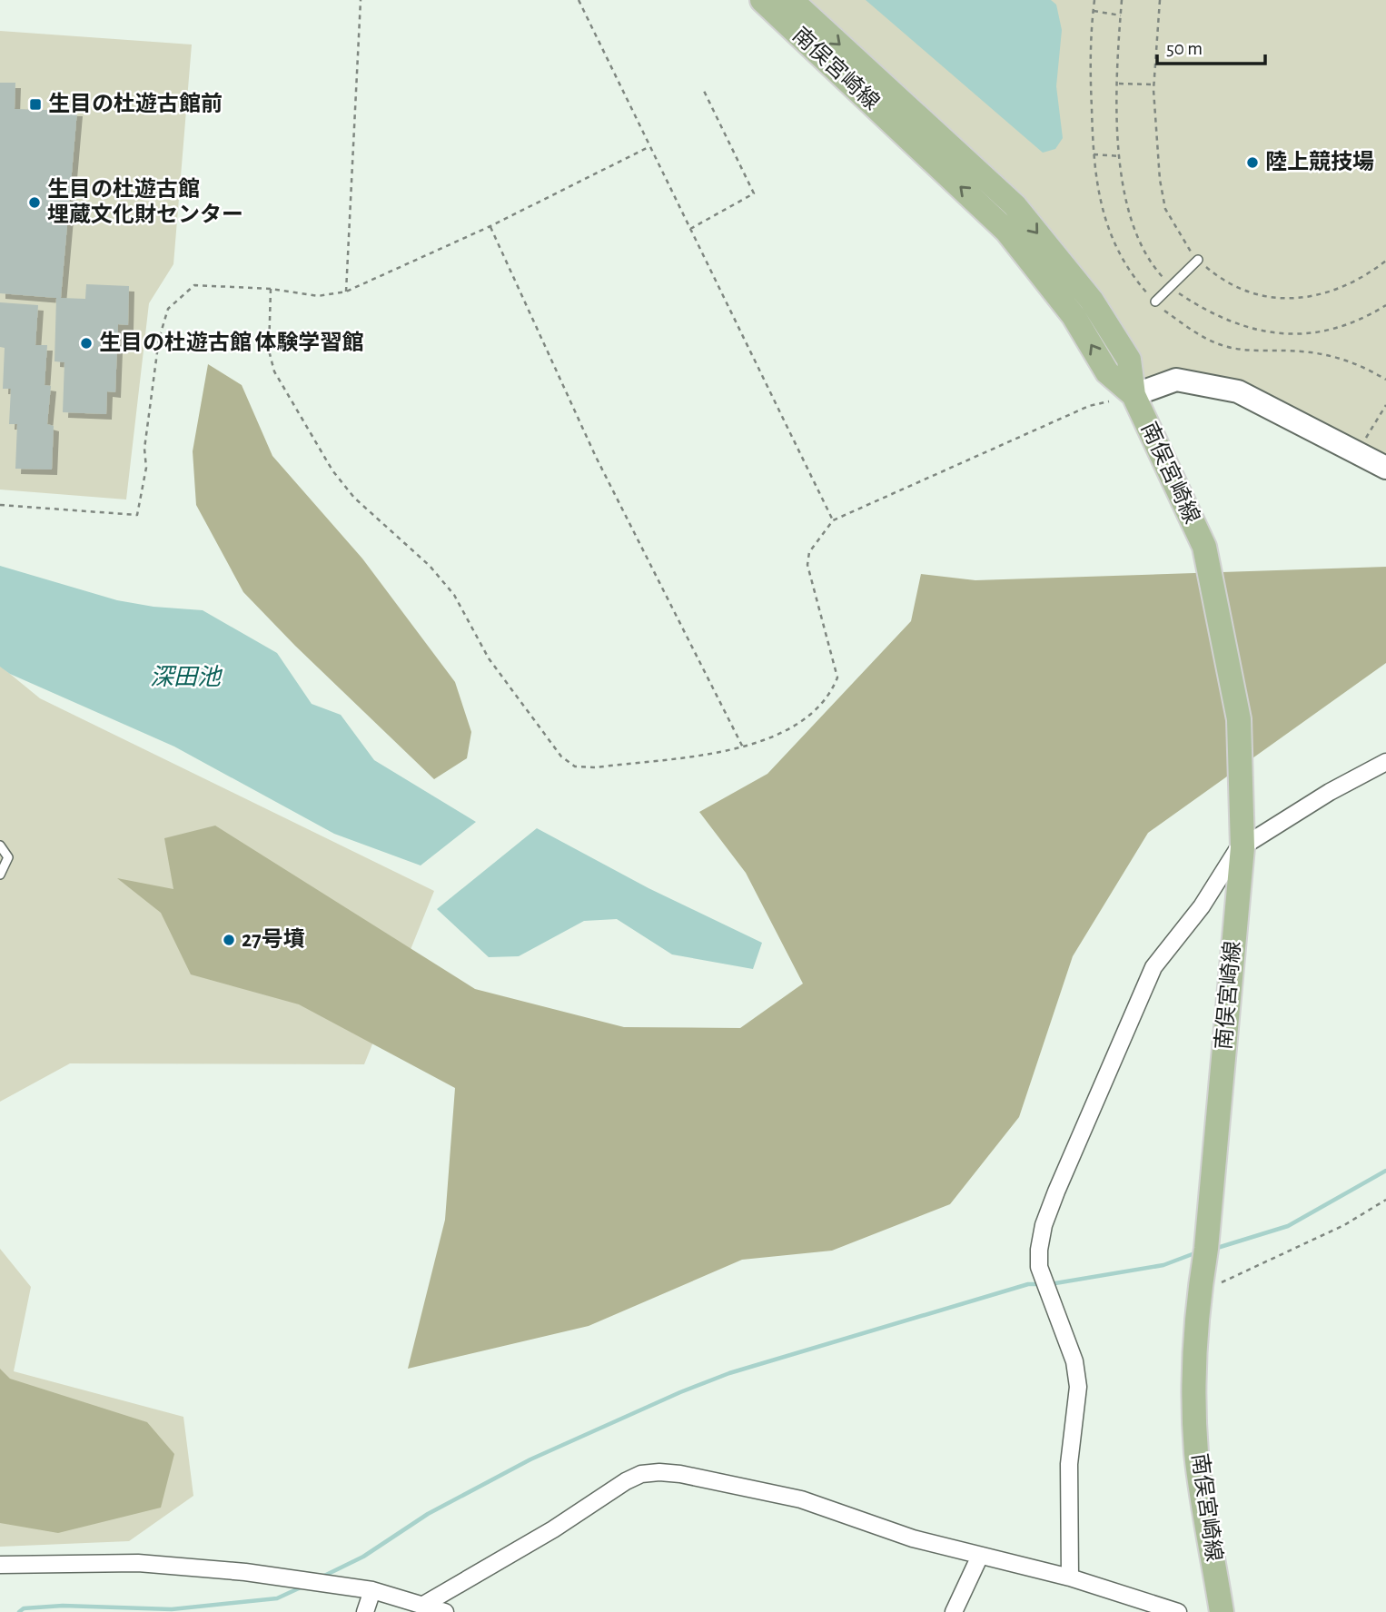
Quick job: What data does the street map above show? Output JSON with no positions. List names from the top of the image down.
{
  "streets": {
    "main road": ["南俣宮崎線"]
  },
  "water": ["深田池"],
  "places": {
    "transit": ["生目の杜遊古館前"],
    "other": [
      "陸上競技場",
      "生目の杜遊古館 埋蔵文化財センター",
      "生目の杜遊古館 体験学習館",
      "27号墳"
    ]
  },
  "scale_bar": "50 m"
}
